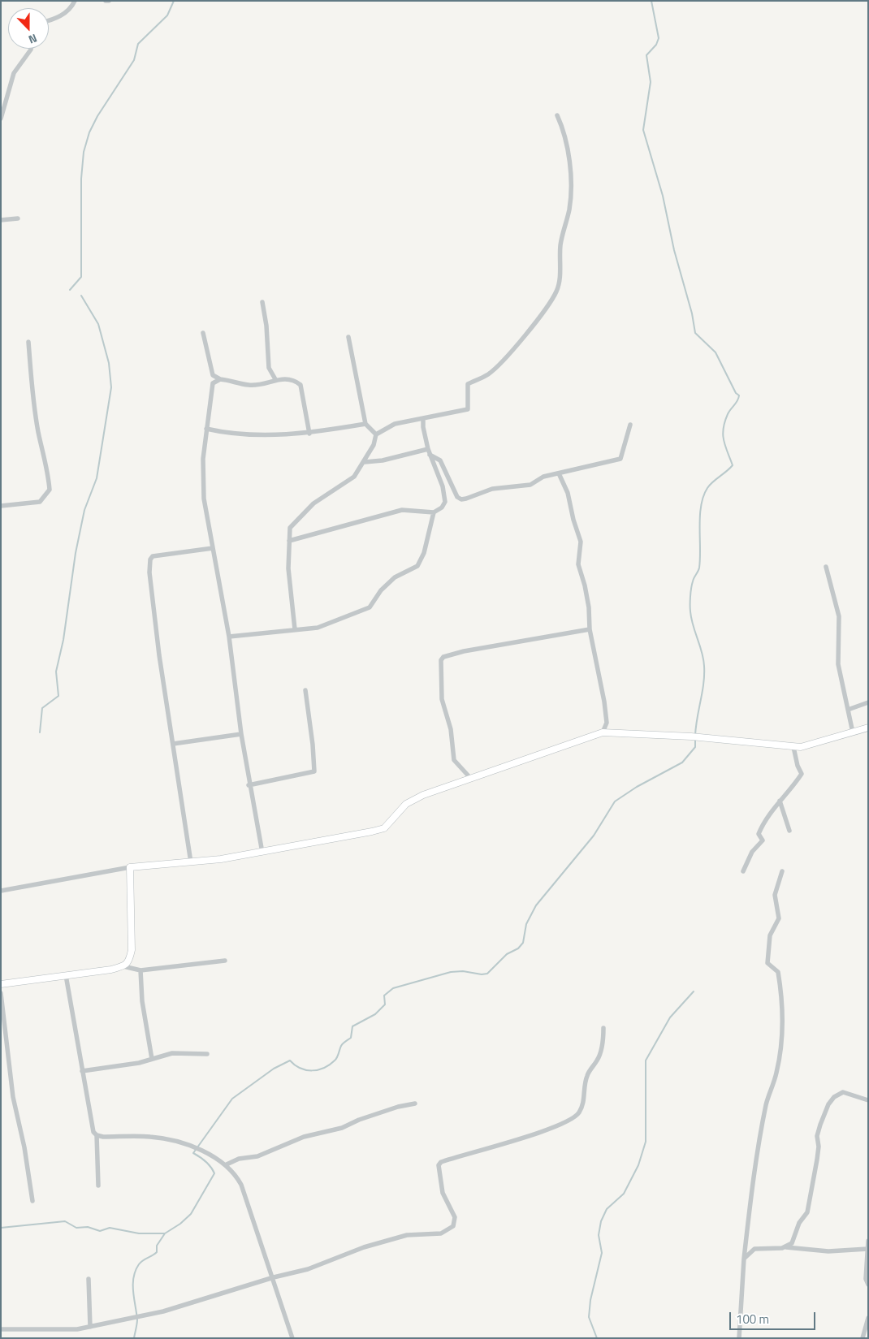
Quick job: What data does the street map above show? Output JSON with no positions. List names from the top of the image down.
{
  "scale_bar": "100 m",
  "north": "bottom"
}
